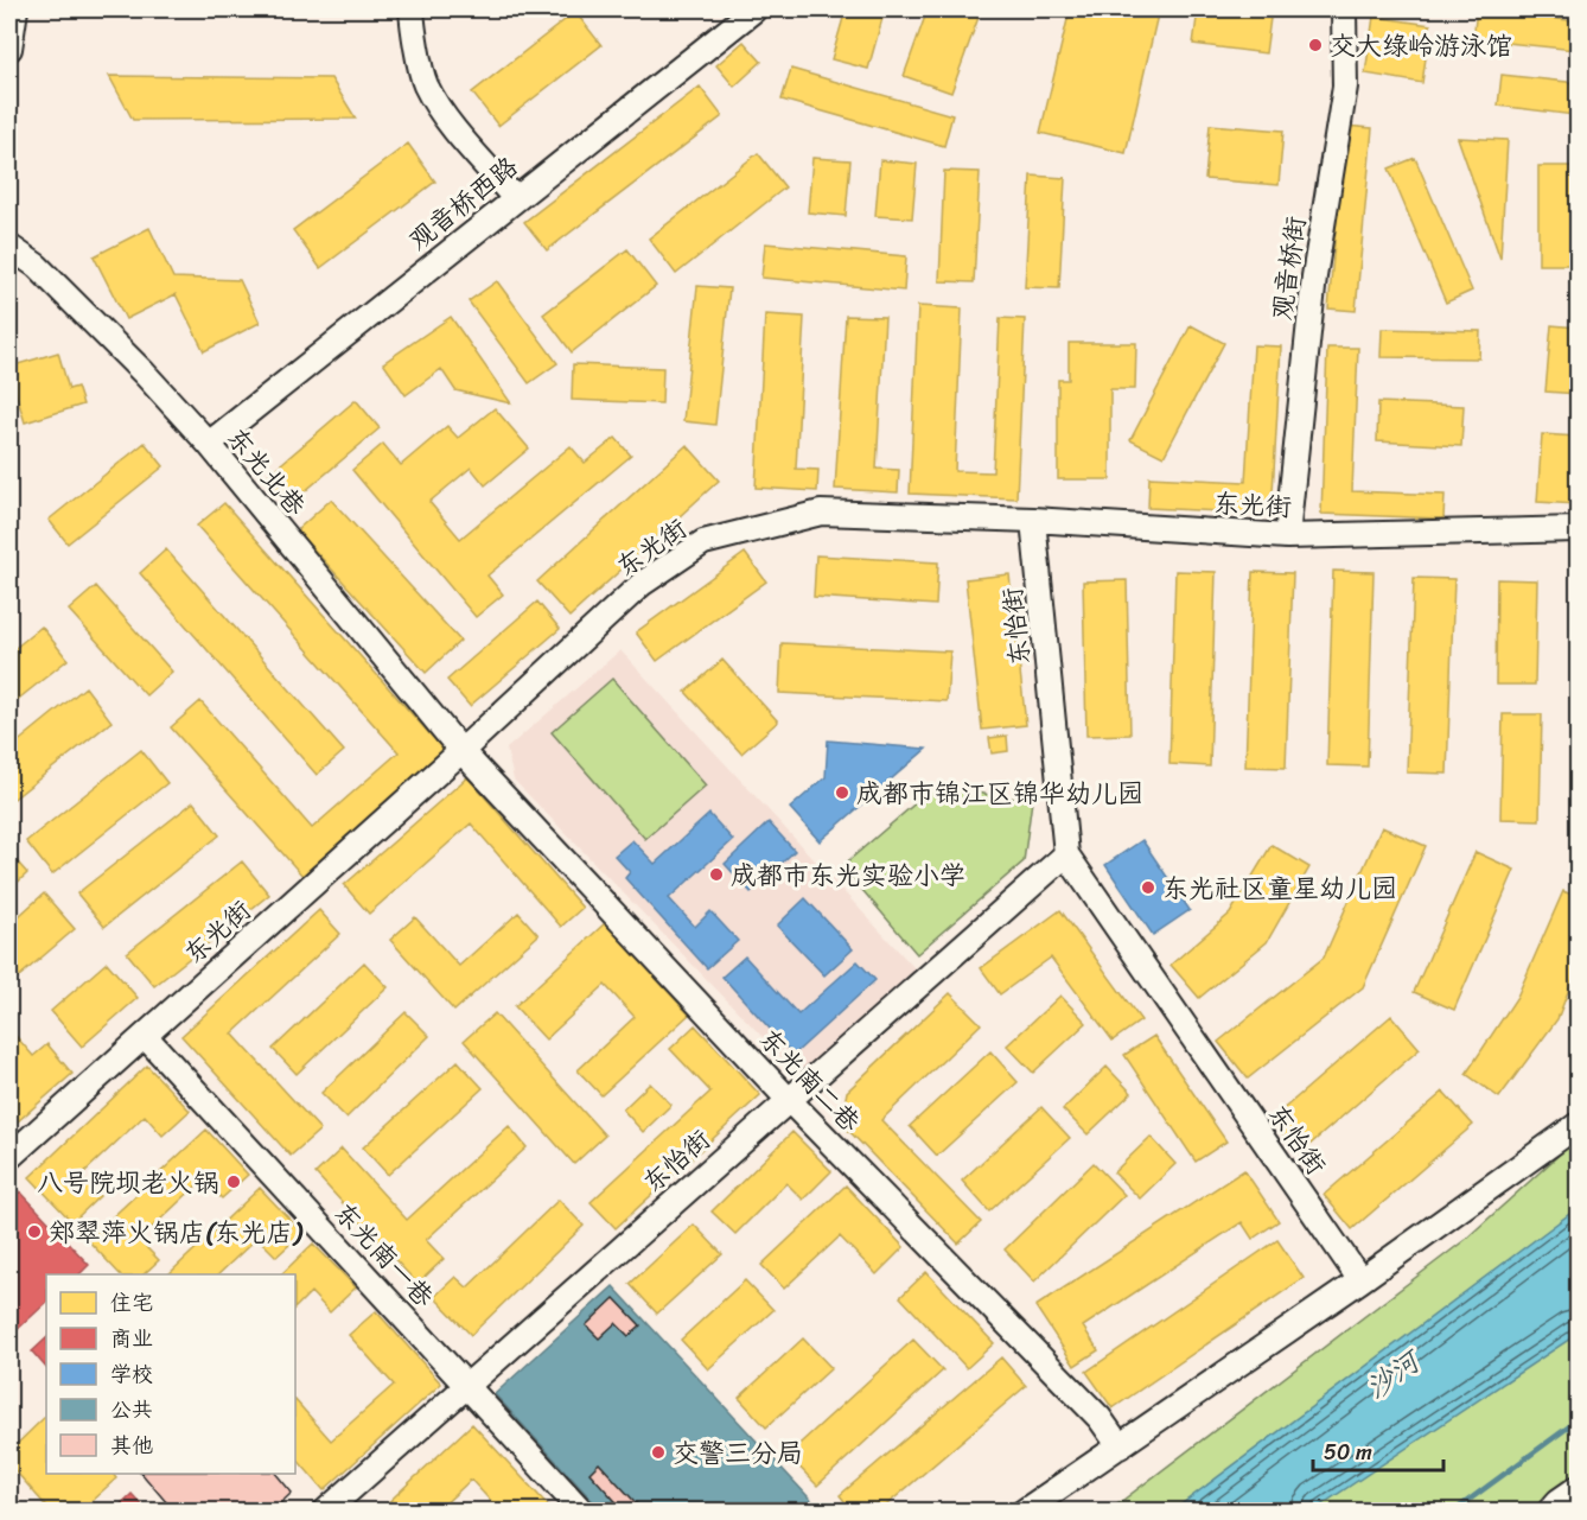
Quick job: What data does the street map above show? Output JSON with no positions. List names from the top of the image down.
{
  "streets": {
    "street": [
      "观音桥西路",
      "观音桥街",
      "东光北巷",
      "东光街",
      "东怡街",
      "东光南二巷",
      "东光南一巷"
    ]
  },
  "crossings": [
    ["观音桥西路", "东光北巷"],
    ["观音桥街", "东光街"],
    ["东光北巷", "东光街"],
    ["东光北巷", "东光南二巷"],
    ["东光街", "东怡街"],
    ["东光街", "东光南二巷"],
    ["东光街", "东光南一巷"],
    ["东怡街", "东光南二巷"],
    ["东怡街", "东光南一巷"]
  ],
  "water": ["沙河"],
  "places": [
    "交大绿岭游泳馆",
    "成都市锦江区锦华幼儿园",
    "成都市东光实验小学",
    "东光社区童星幼儿园",
    "八号院坝老火锅",
    "郑翠萍火锅店(东光店)",
    "交警三分局"
  ],
  "legend": [
    "住宅",
    "商业",
    "学校",
    "公共",
    "其他"
  ],
  "scale_bar": "50 m"
}
